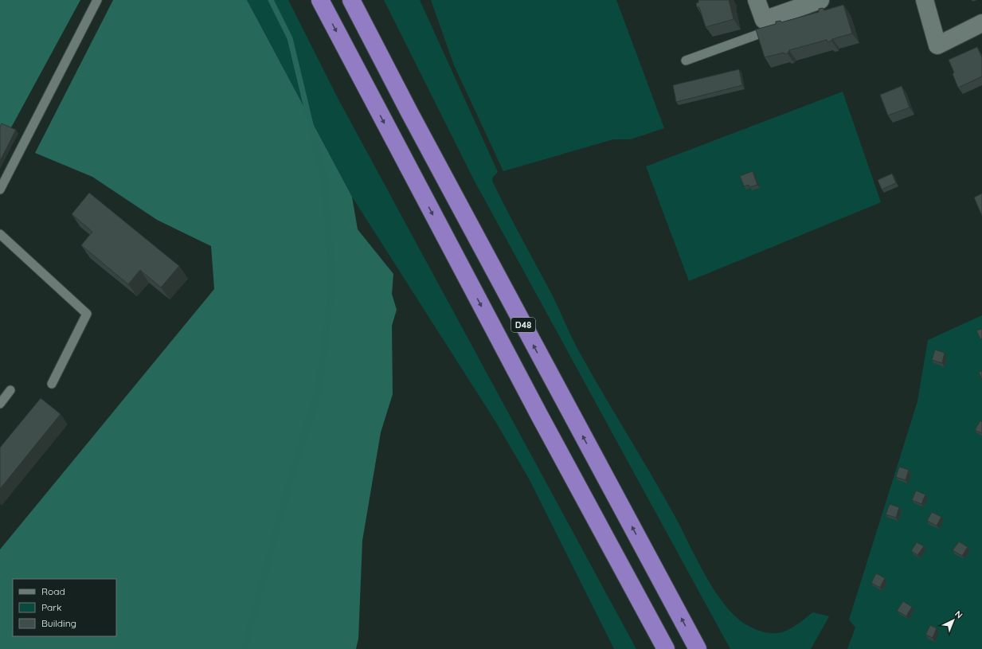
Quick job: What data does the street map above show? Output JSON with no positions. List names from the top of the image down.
{
  "streets": {
    "highway": ["D48"]
  },
  "legend": ["Road", "Park", "Building"],
  "north": "top right"
}
